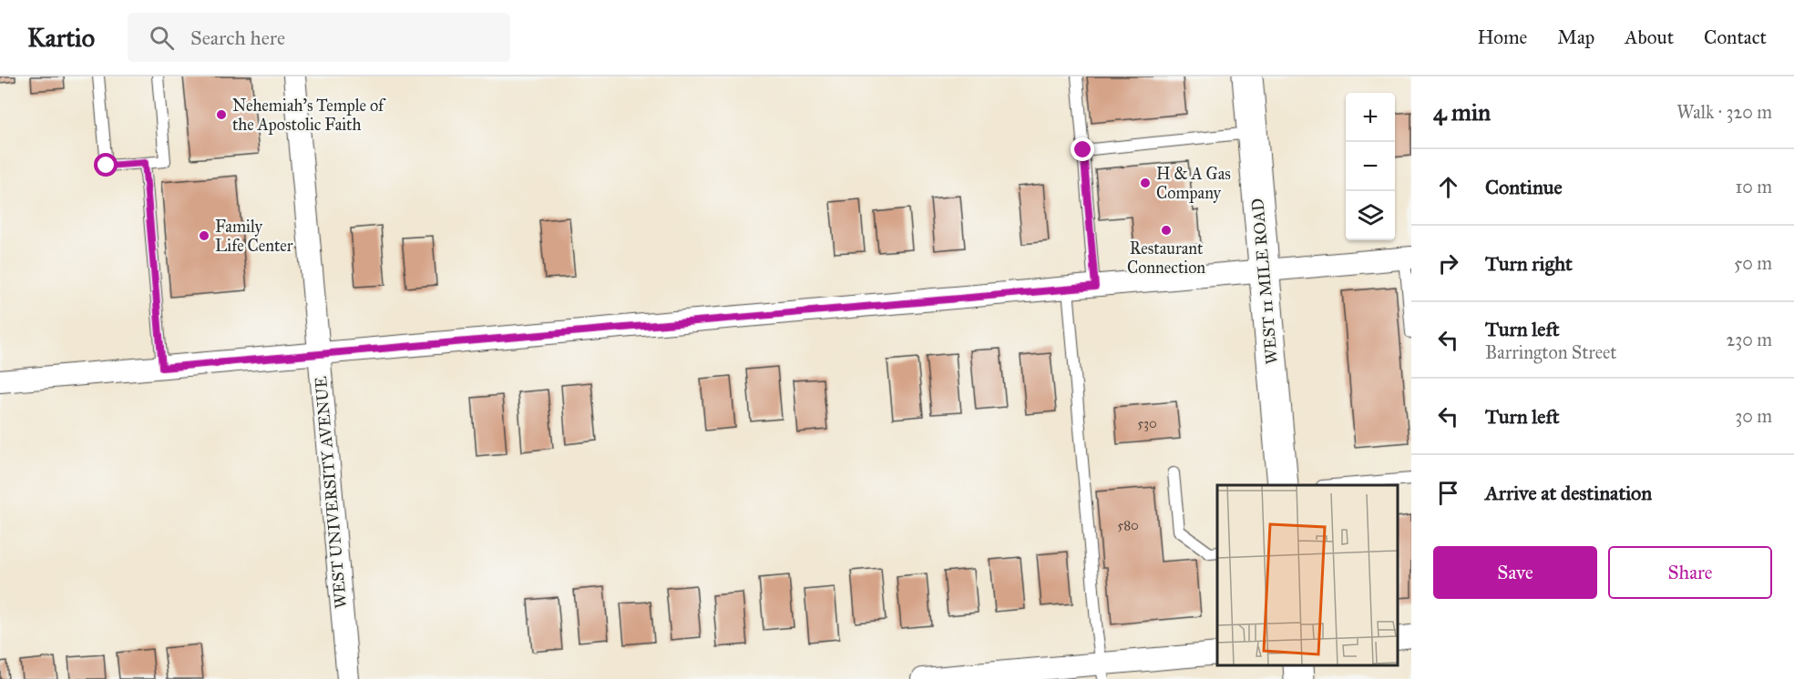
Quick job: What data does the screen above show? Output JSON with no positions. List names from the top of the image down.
{
  "streets": {
    "main road": ["WEST 11 MILE ROAD"],
    "street": ["WEST UNIVERSITY AVENUE"]
  },
  "places": [
    "Nehemiah's Temple of the Apostolic Faith",
    "H & A Gas Company",
    "Restaurant Connection",
    "Family Life Center"
  ],
  "house_numbers": ["530", "580"],
  "page": {
    "header": "Kartio",
    "search": "Search here",
    "nav": [
      "Home",
      "Map",
      "About",
      "Contact"
    ],
    "heading": ["4 min", "Walk · 320 m"],
    "map_buttons": ["+", "−"],
    "list": [
      ["Continue", "10 m"],
      ["Turn right", "50 m"],
      ["Turn left", "Barrington Street", "230 m"],
      ["Turn left", "30 m"],
      "Arrive at destination"
    ],
    "buttons": ["Save", "Share"]
  }
}
